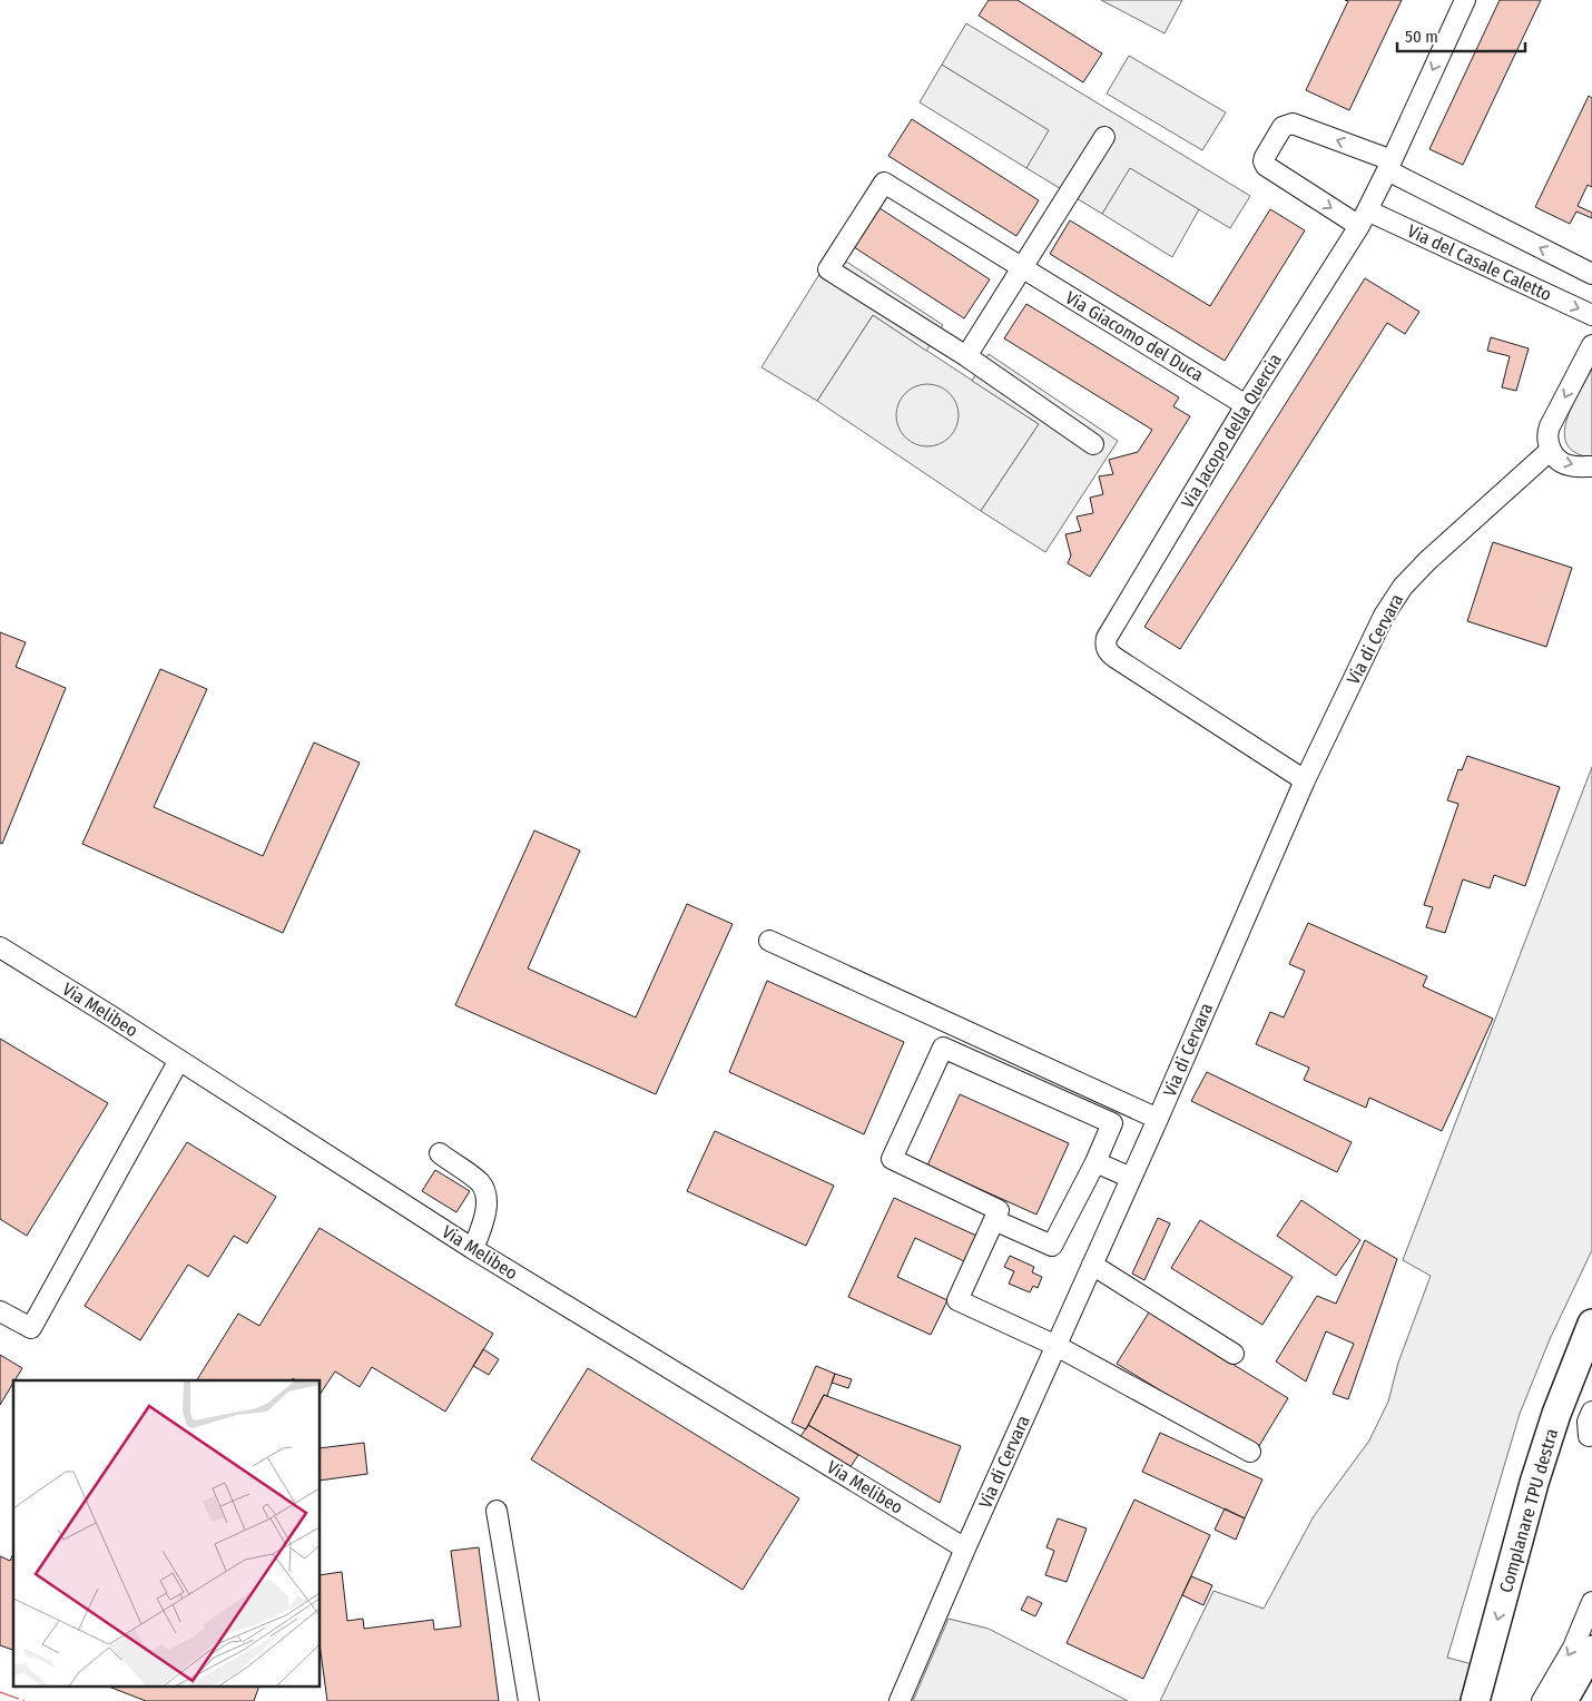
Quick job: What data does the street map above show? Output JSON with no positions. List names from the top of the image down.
{
  "streets": {
    "highway": ["Complanare TPU destra"],
    "street": [
      "Via del Casale Caletto",
      "Via Giacomo del Duca",
      "Via Jacopo della Quercia",
      "Via di Cervara",
      "Via Melibeo"
    ]
  },
  "crossings": [
    ["Via del Casale Caletto", "Via Jacopo della Quercia"],
    ["Via Giacomo del Duca", "Via Jacopo della Quercia"],
    ["Via Jacopo della Quercia", "Via di Cervara"],
    ["Via di Cervara", "Via Melibeo"]
  ],
  "one_way": ["Complanare TPU destra"],
  "scale_bar": "50 m"
}
